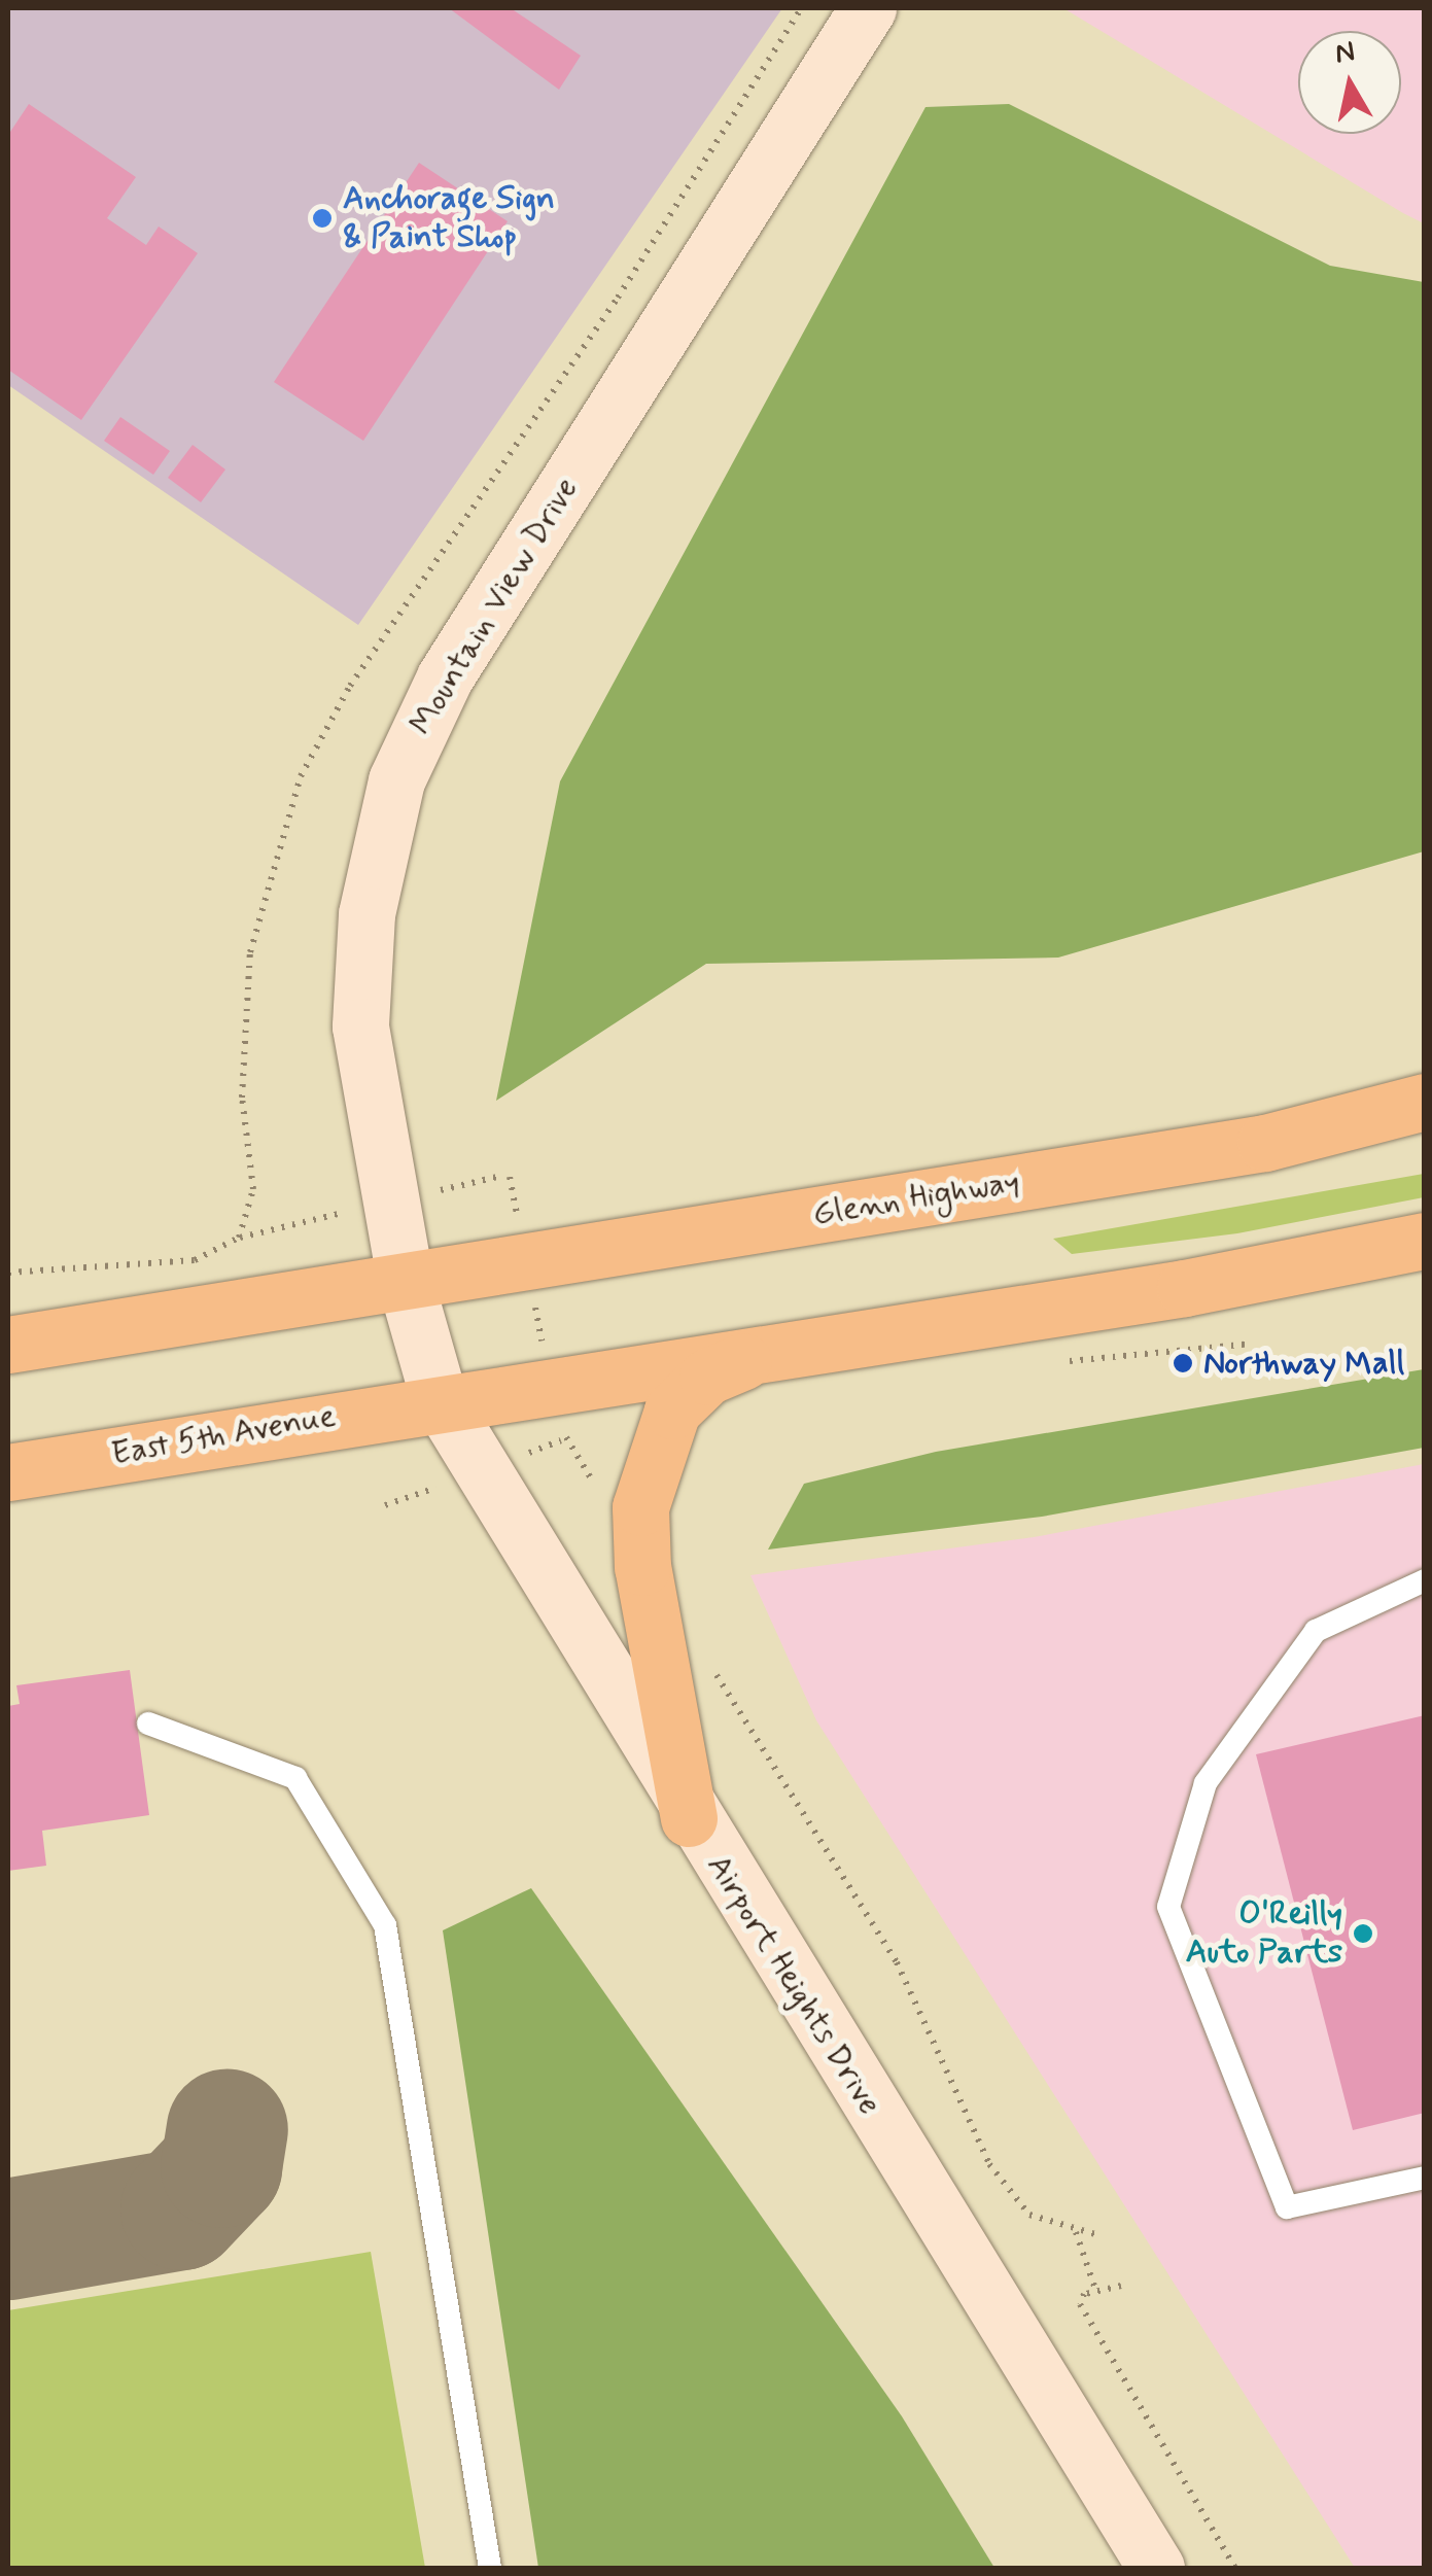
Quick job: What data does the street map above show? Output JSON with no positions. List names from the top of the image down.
{
  "streets": {
    "highway": ["Glenn Highway", "East 5th Avenue"],
    "street": ["Mountain View Drive", "Airport Heights Drive"]
  },
  "crossings": [
    ["Mountain View Drive", "Glenn Highway"],
    ["Mountain View Drive", "East 5th Avenue"],
    ["Mountain View Drive", "Airport Heights Drive"],
    ["East 5th Avenue", "Airport Heights Drive"]
  ],
  "places": ["Anchorage Sign & Paint Shop", "Northway Mall", "O'Reilly Auto Parts"],
  "north": "top"
}
